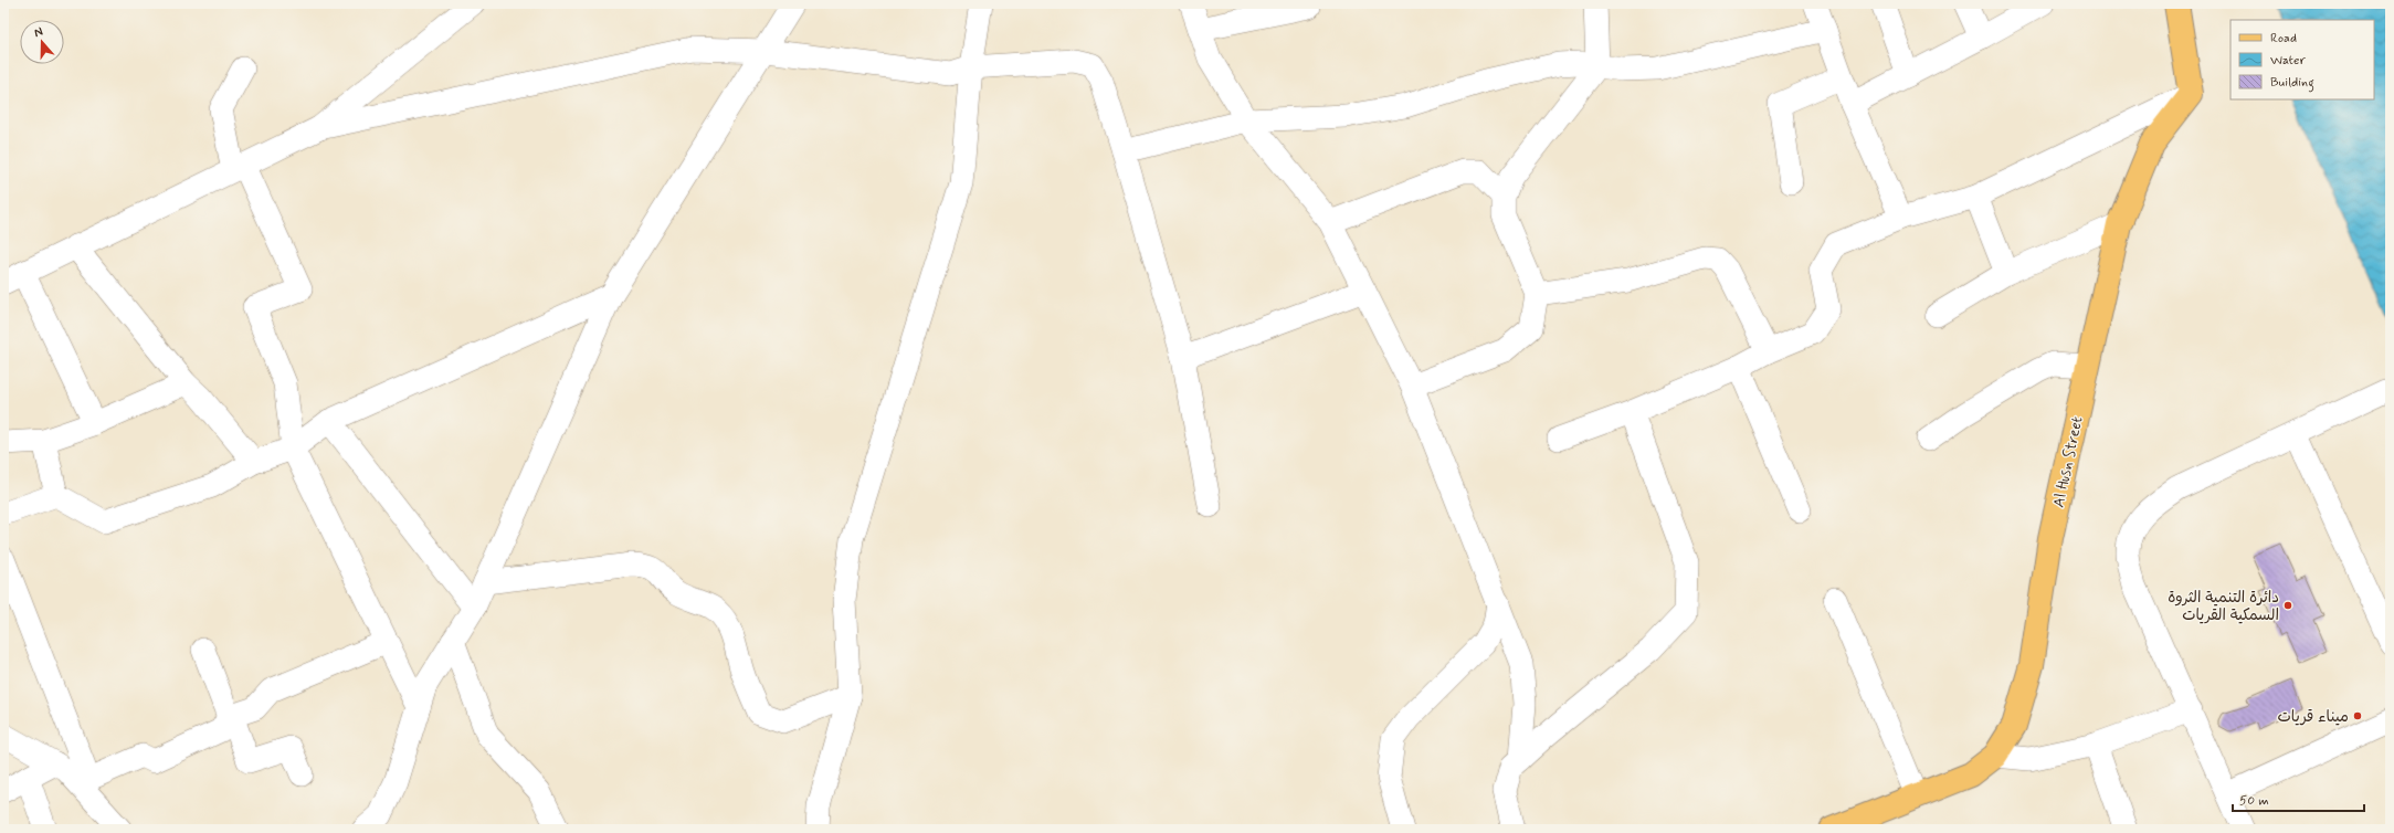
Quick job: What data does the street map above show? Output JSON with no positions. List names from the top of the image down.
{
  "streets": {
    "main road": ["Al Husn Street"]
  },
  "places": ["دائرة التنمية الثروة السمكية القريات", "ميناء قريات"],
  "legend": ["Road", "Water", "Building"],
  "scale_bar": "50 m",
  "north": "top"
}
